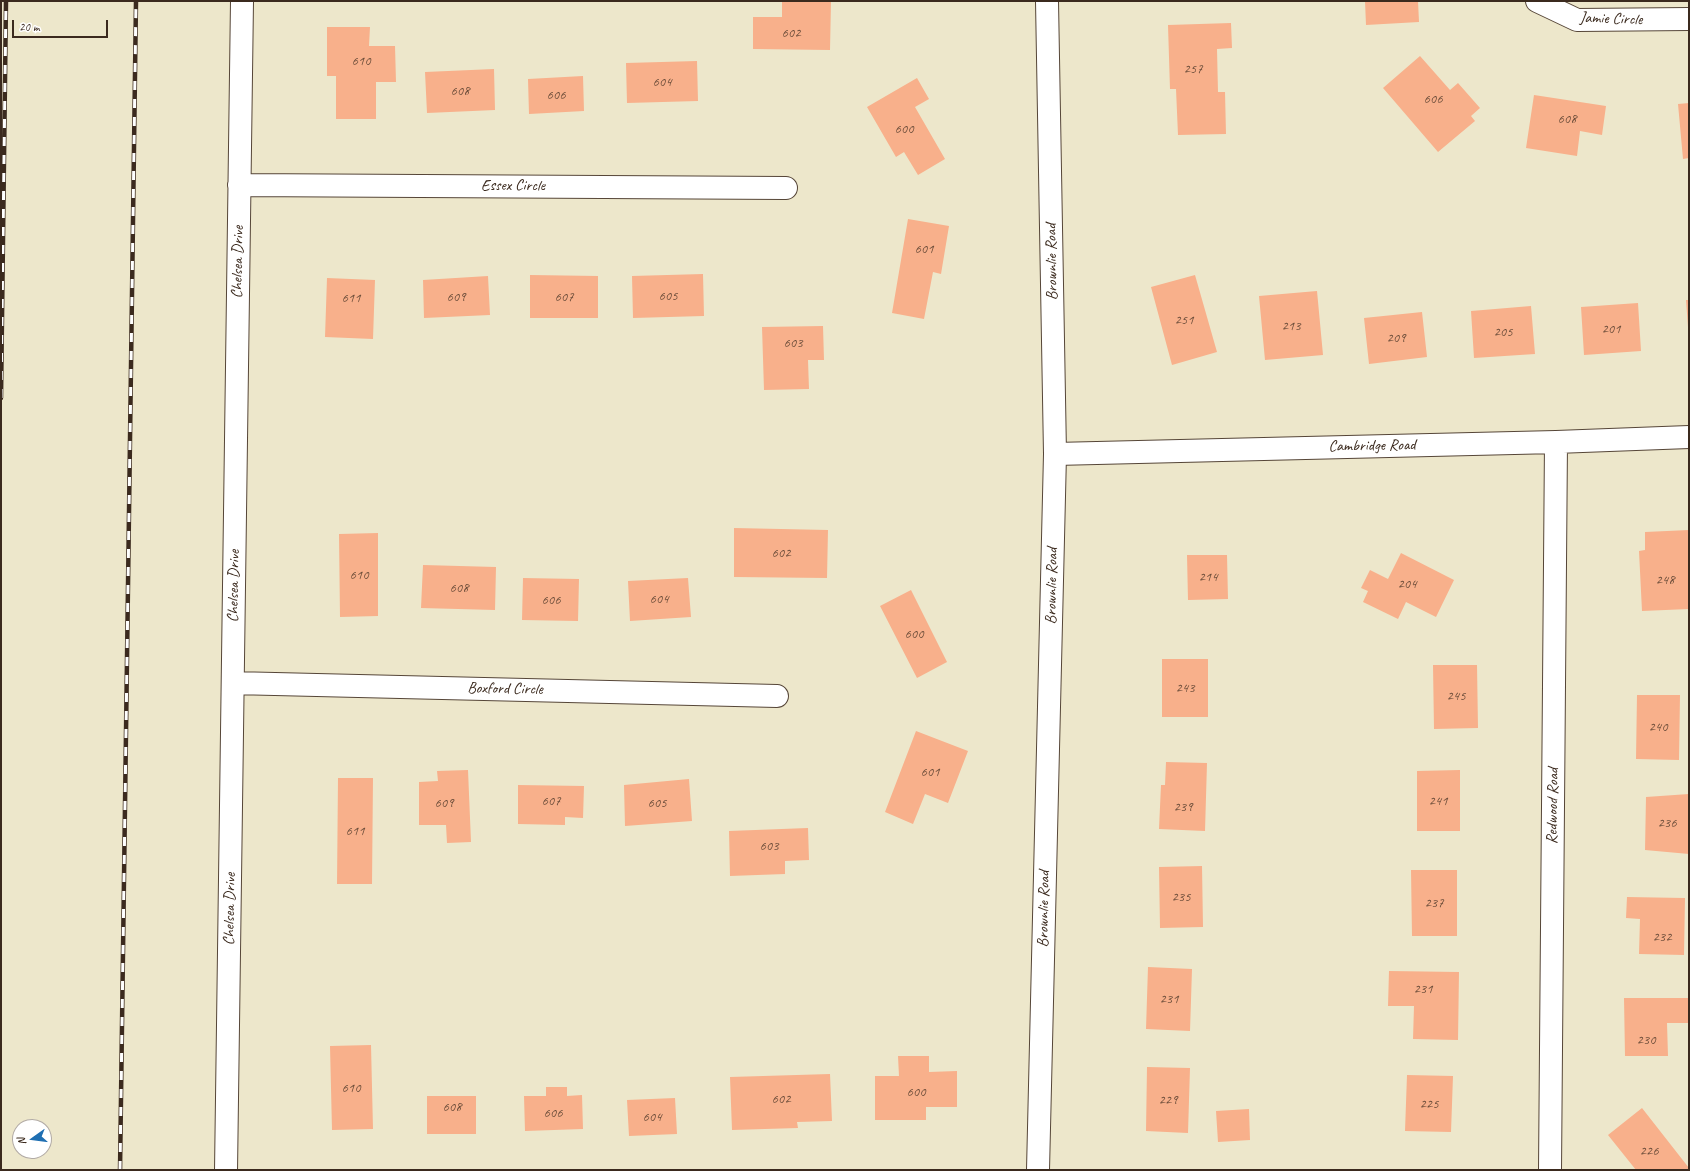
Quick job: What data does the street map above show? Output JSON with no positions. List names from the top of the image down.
{
  "streets": {
    "street": [
      "Jamie Circle",
      "Essex Circle",
      "Chelsea Drive",
      "Brownlie Road",
      "Cambridge Road",
      "Boxford Circle",
      "Redwood Road"
    ]
  },
  "crossings": [
    ["Essex Circle", "Chelsea Drive"],
    ["Chelsea Drive", "Boxford Circle"],
    ["Brownlie Road", "Cambridge Road"],
    ["Cambridge Road", "Redwood Road"]
  ],
  "house_numbers": [
    "602",
    "610",
    "257",
    "604",
    "608",
    "606",
    "606",
    "608",
    "600",
    "601",
    "605",
    "609",
    "607",
    "611",
    "251",
    "213",
    "201",
    "205",
    "209",
    "603",
    "602",
    "610",
    "214",
    "248",
    "204",
    "608",
    "604",
    "606",
    "600",
    "243",
    "245",
    "240",
    "601",
    "607",
    "241",
    "609",
    "605",
    "239",
    "236",
    "611",
    "603",
    "235",
    "237",
    "232",
    "231",
    "231",
    "230",
    "610",
    "600",
    "602",
    "229",
    "225",
    "608",
    "606",
    "604",
    "226"
  ],
  "scale_bar": "20 m",
  "north": "left"
}
